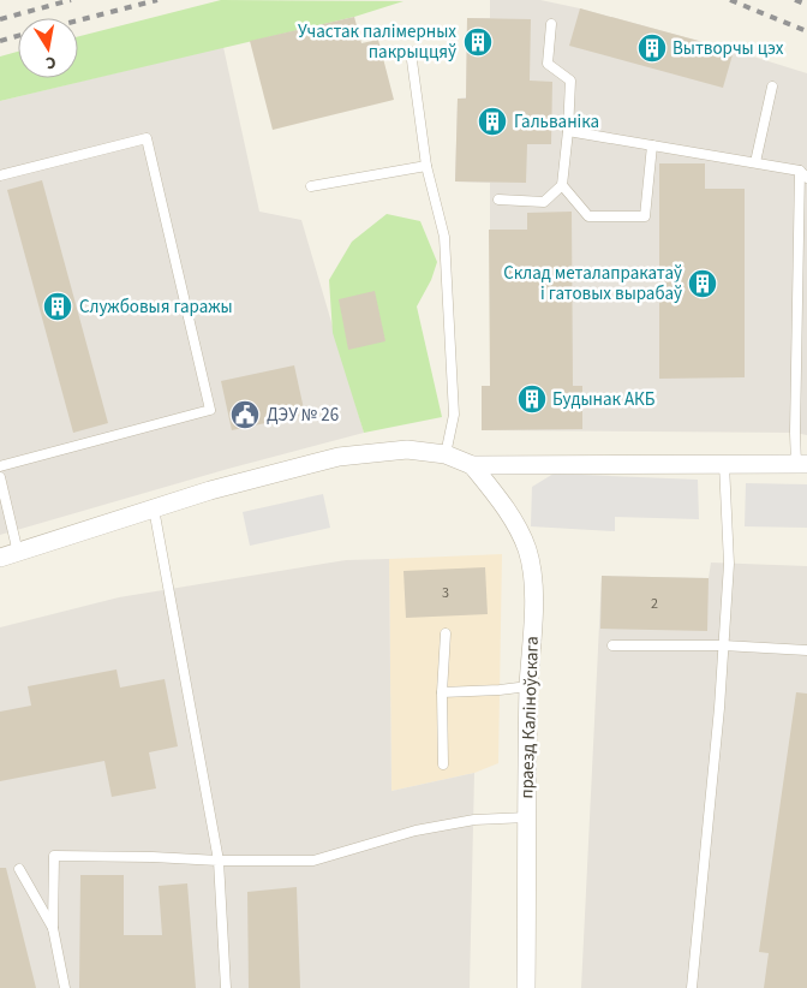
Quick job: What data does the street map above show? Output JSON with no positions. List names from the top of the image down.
{
  "streets": {
    "street": ["праезд Каліноўскага"]
  },
  "places": {
    "building": [
      "Участак палімерных пакрыццяў",
      "Вытворчы цэх",
      "Гальваніка",
      "Склад металапракатаў і гатовых вырабаў",
      "Службовыя гаражы",
      "Будынак АКБ"
    ],
    "public building": ["ДЭУ № 26"]
  },
  "house_numbers": ["3", "2"],
  "north": "bottom"
}
